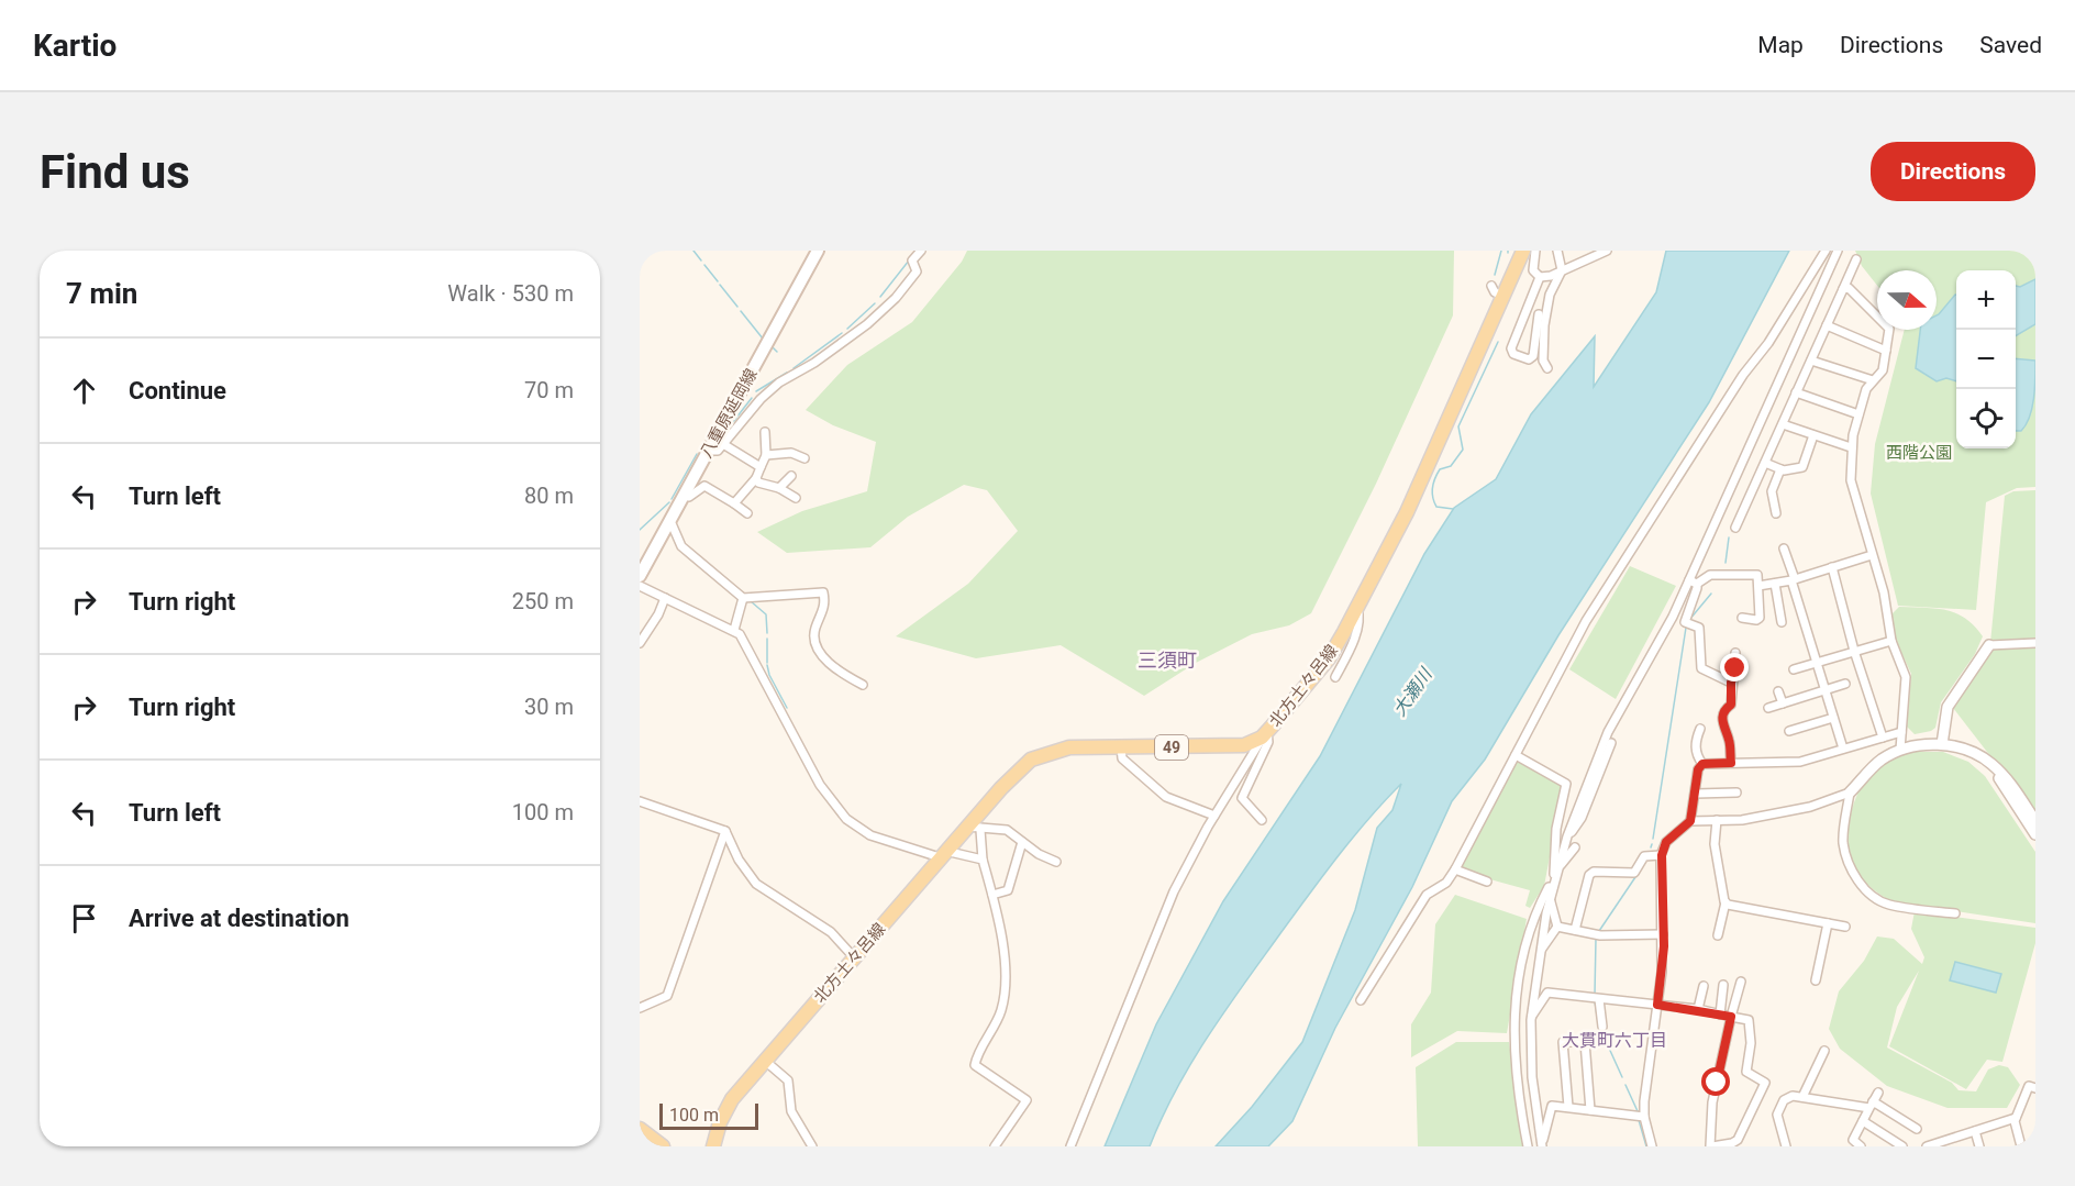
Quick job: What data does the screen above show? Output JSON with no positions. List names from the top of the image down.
{
  "streets": {
    "main road": ["八重原延岡線", "北方土々呂線", "49"]
  },
  "districts": ["三須町", "大貫町六丁目"],
  "water": ["大瀬川"],
  "parks": ["西階公園"],
  "scale_bar": "100 m",
  "north": "right",
  "page": {
    "header": "Kartio",
    "nav": ["Map", "Directions", "Saved"],
    "buttons": "Directions",
    "title": "Find us",
    "heading": ["7 min", "Walk · 530 m"],
    "map_buttons": ["+", "−"],
    "list": [
      ["Continue", "70 m"],
      ["Turn left", "80 m"],
      ["Turn right", "250 m"],
      ["Turn right", "30 m"],
      ["Turn left", "100 m"],
      "Arrive at destination"
    ],
    "scale": "100 m"
  }
}
